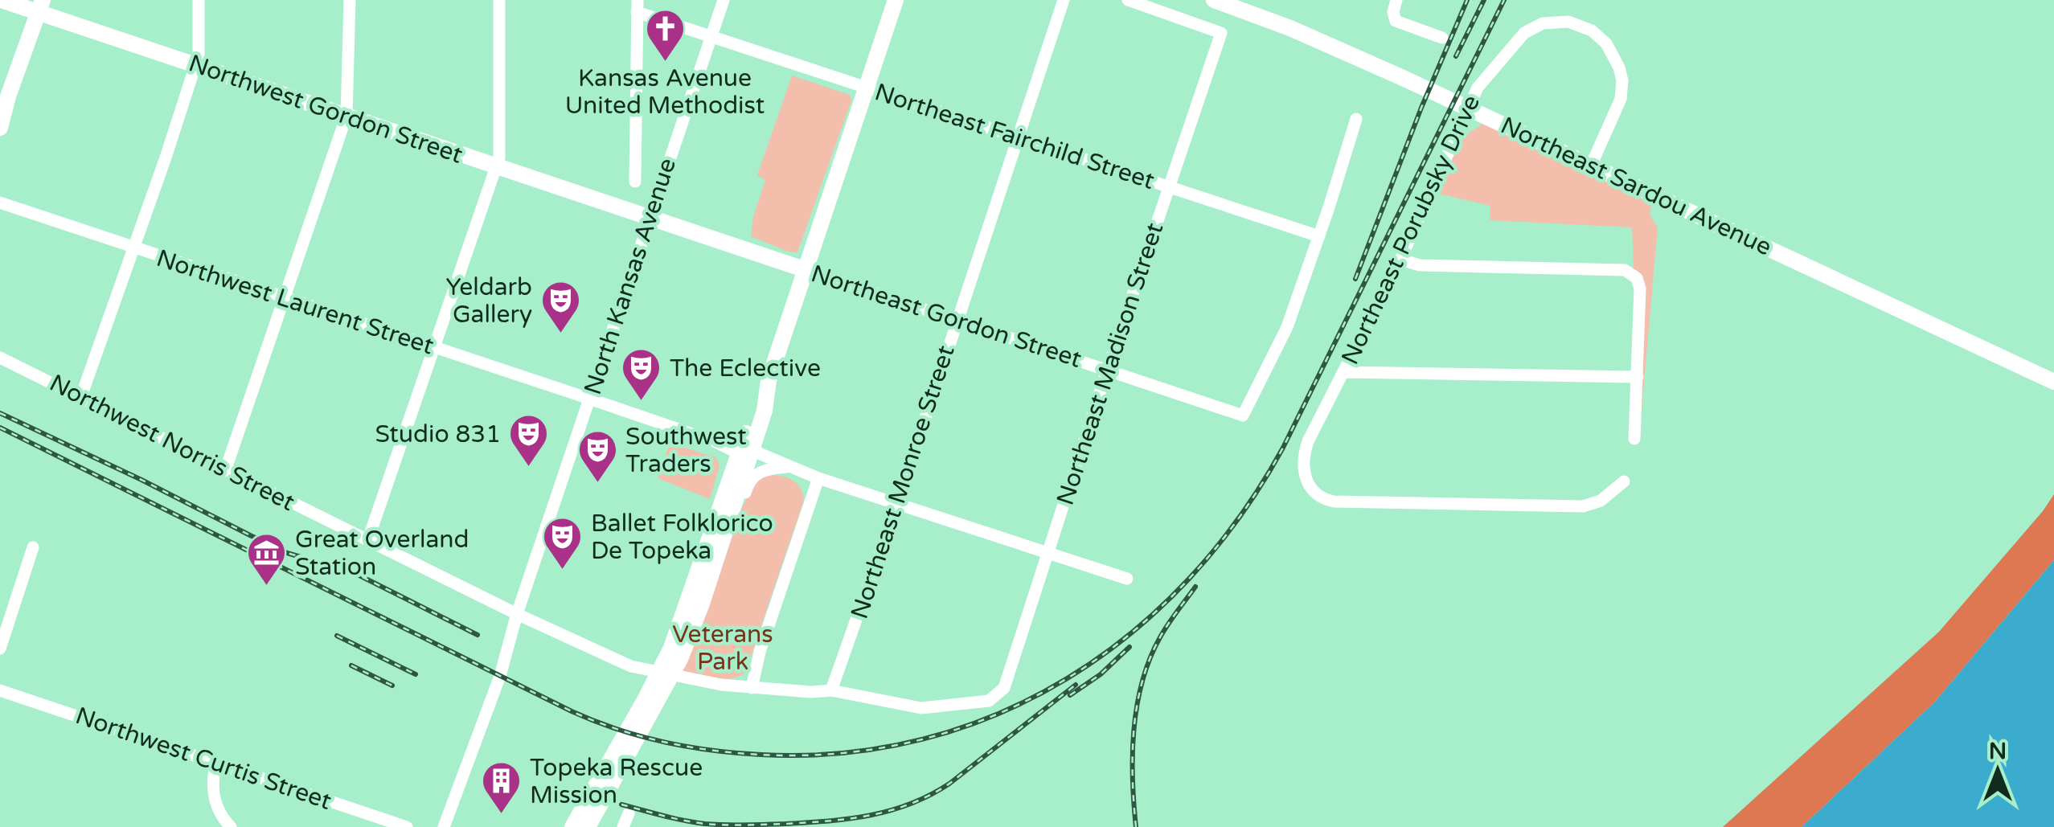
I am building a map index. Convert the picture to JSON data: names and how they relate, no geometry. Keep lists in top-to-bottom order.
{
  "streets": {
    "main road": ["Northwest Gordon Street", "Northeast Sardou Avenue", "Northeast Gordon Street"],
    "street": [
      "Northeast Fairchild Street",
      "Northeast Porubsky Drive",
      "North Kansas Avenue",
      "Northwest Laurent Street",
      "Northeast Madison Street",
      "Northwest Norris Street",
      "Northeast Monroe Street",
      "Northwest Curtis Street"
    ]
  },
  "crossings": [
    ["Northwest Gordon Street", "North Kansas Avenue"],
    ["Northwest Gordon Street", "Northeast Gordon Street"],
    ["Northeast Fairchild Street", "North Kansas Avenue"],
    ["Northeast Fairchild Street", "Northeast Gordon Street"],
    ["Northeast Fairchild Street", "Northeast Madison Street"],
    ["Northeast Fairchild Street", "Northeast Monroe Street"],
    ["Northeast Sardou Avenue", "Northeast Porubsky Drive"],
    ["North Kansas Avenue", "Northwest Laurent Street"],
    ["North Kansas Avenue", "Northeast Gordon Street"],
    ["North Kansas Avenue", "Northwest Norris Street"],
    ["Northwest Laurent Street", "Northeast Madison Street"],
    ["Northwest Laurent Street", "Northeast Monroe Street"],
    ["Northeast Gordon Street", "Northeast Madison Street"],
    ["Northeast Gordon Street", "Northeast Monroe Street"],
    ["Northeast Madison Street", "Northwest Norris Street"],
    ["Northwest Norris Street", "Northeast Monroe Street"]
  ],
  "parks": ["Veterans Park"],
  "places": {
    "church": ["Kansas Avenue United Methodist"],
    "theatre": [
      "Yeldarb Gallery",
      "The Eclective",
      "Studio 831",
      "Southwest Traders",
      "Ballet Folklorico De Topeka"
    ],
    "museum": ["Great Overland Station"],
    "building": ["Topeka Rescue Mission"]
  },
  "north": "top"
}
